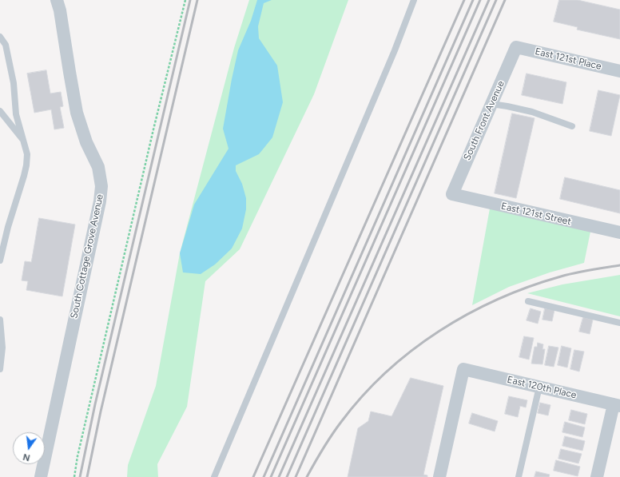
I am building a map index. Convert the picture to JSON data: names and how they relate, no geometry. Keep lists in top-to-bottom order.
{
  "streets": {
    "street": [
      "East 121st Place",
      "South Front Avenue",
      "East 121st Street",
      "South Cottage Grove Avenue",
      "East 120th Place"
    ]
  },
  "crossings": [
    ["East 121st Place", "South Front Avenue"],
    ["South Front Avenue", "East 121st Street"]
  ],
  "north": "bottom"
}
